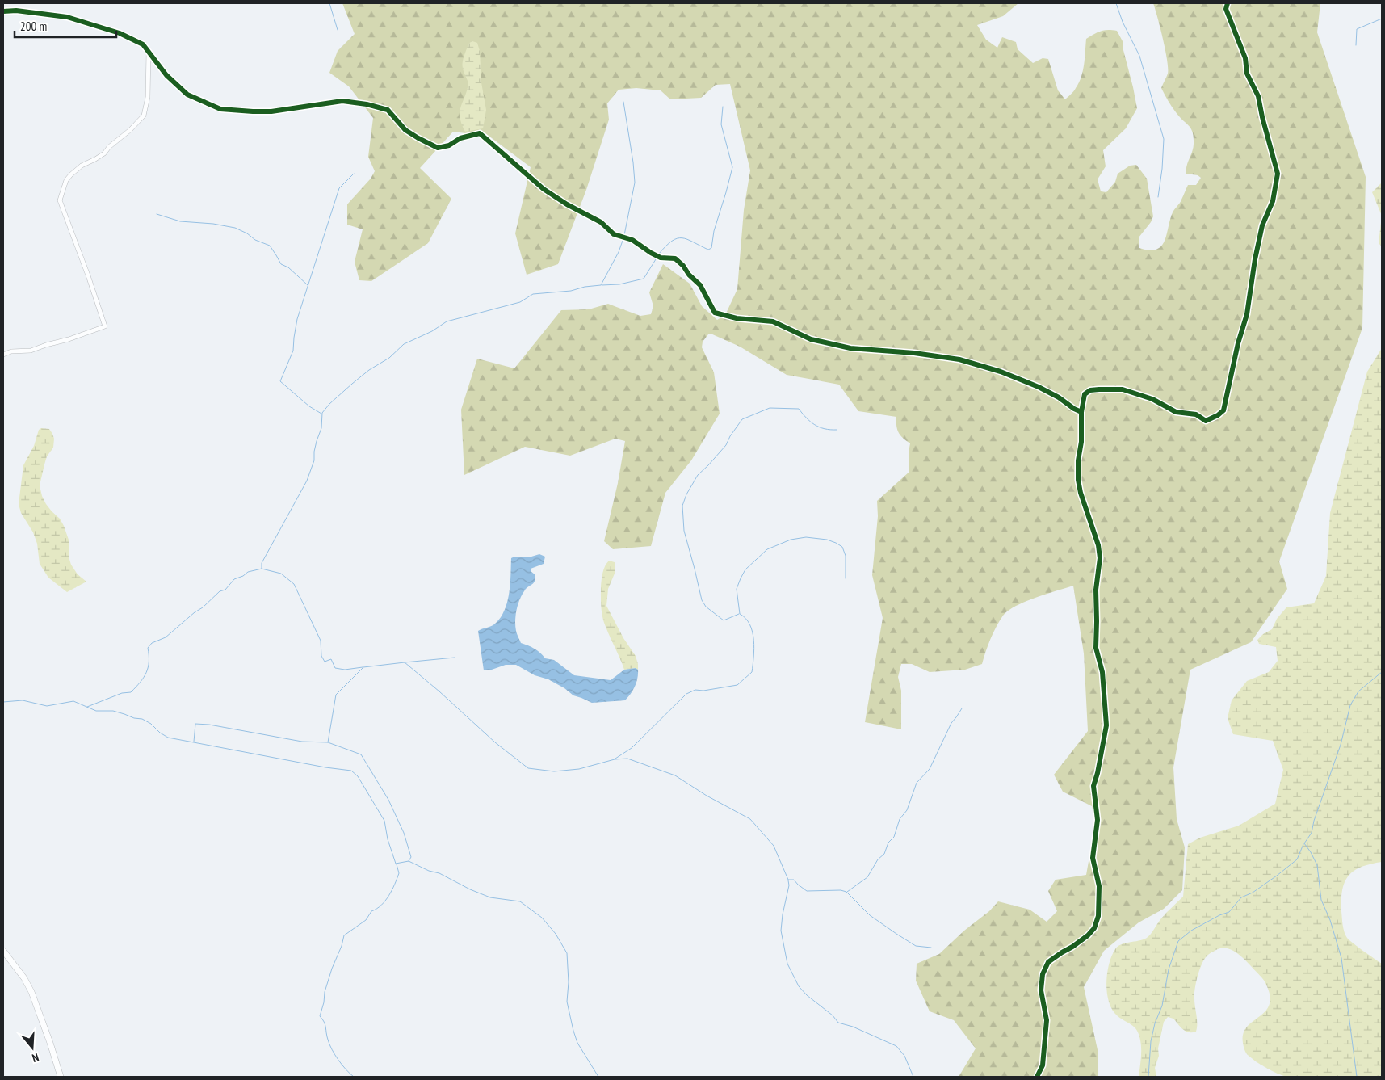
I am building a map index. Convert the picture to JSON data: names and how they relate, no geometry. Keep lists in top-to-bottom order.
{
  "scale_bar": "200 m",
  "north": "bottom"
}
